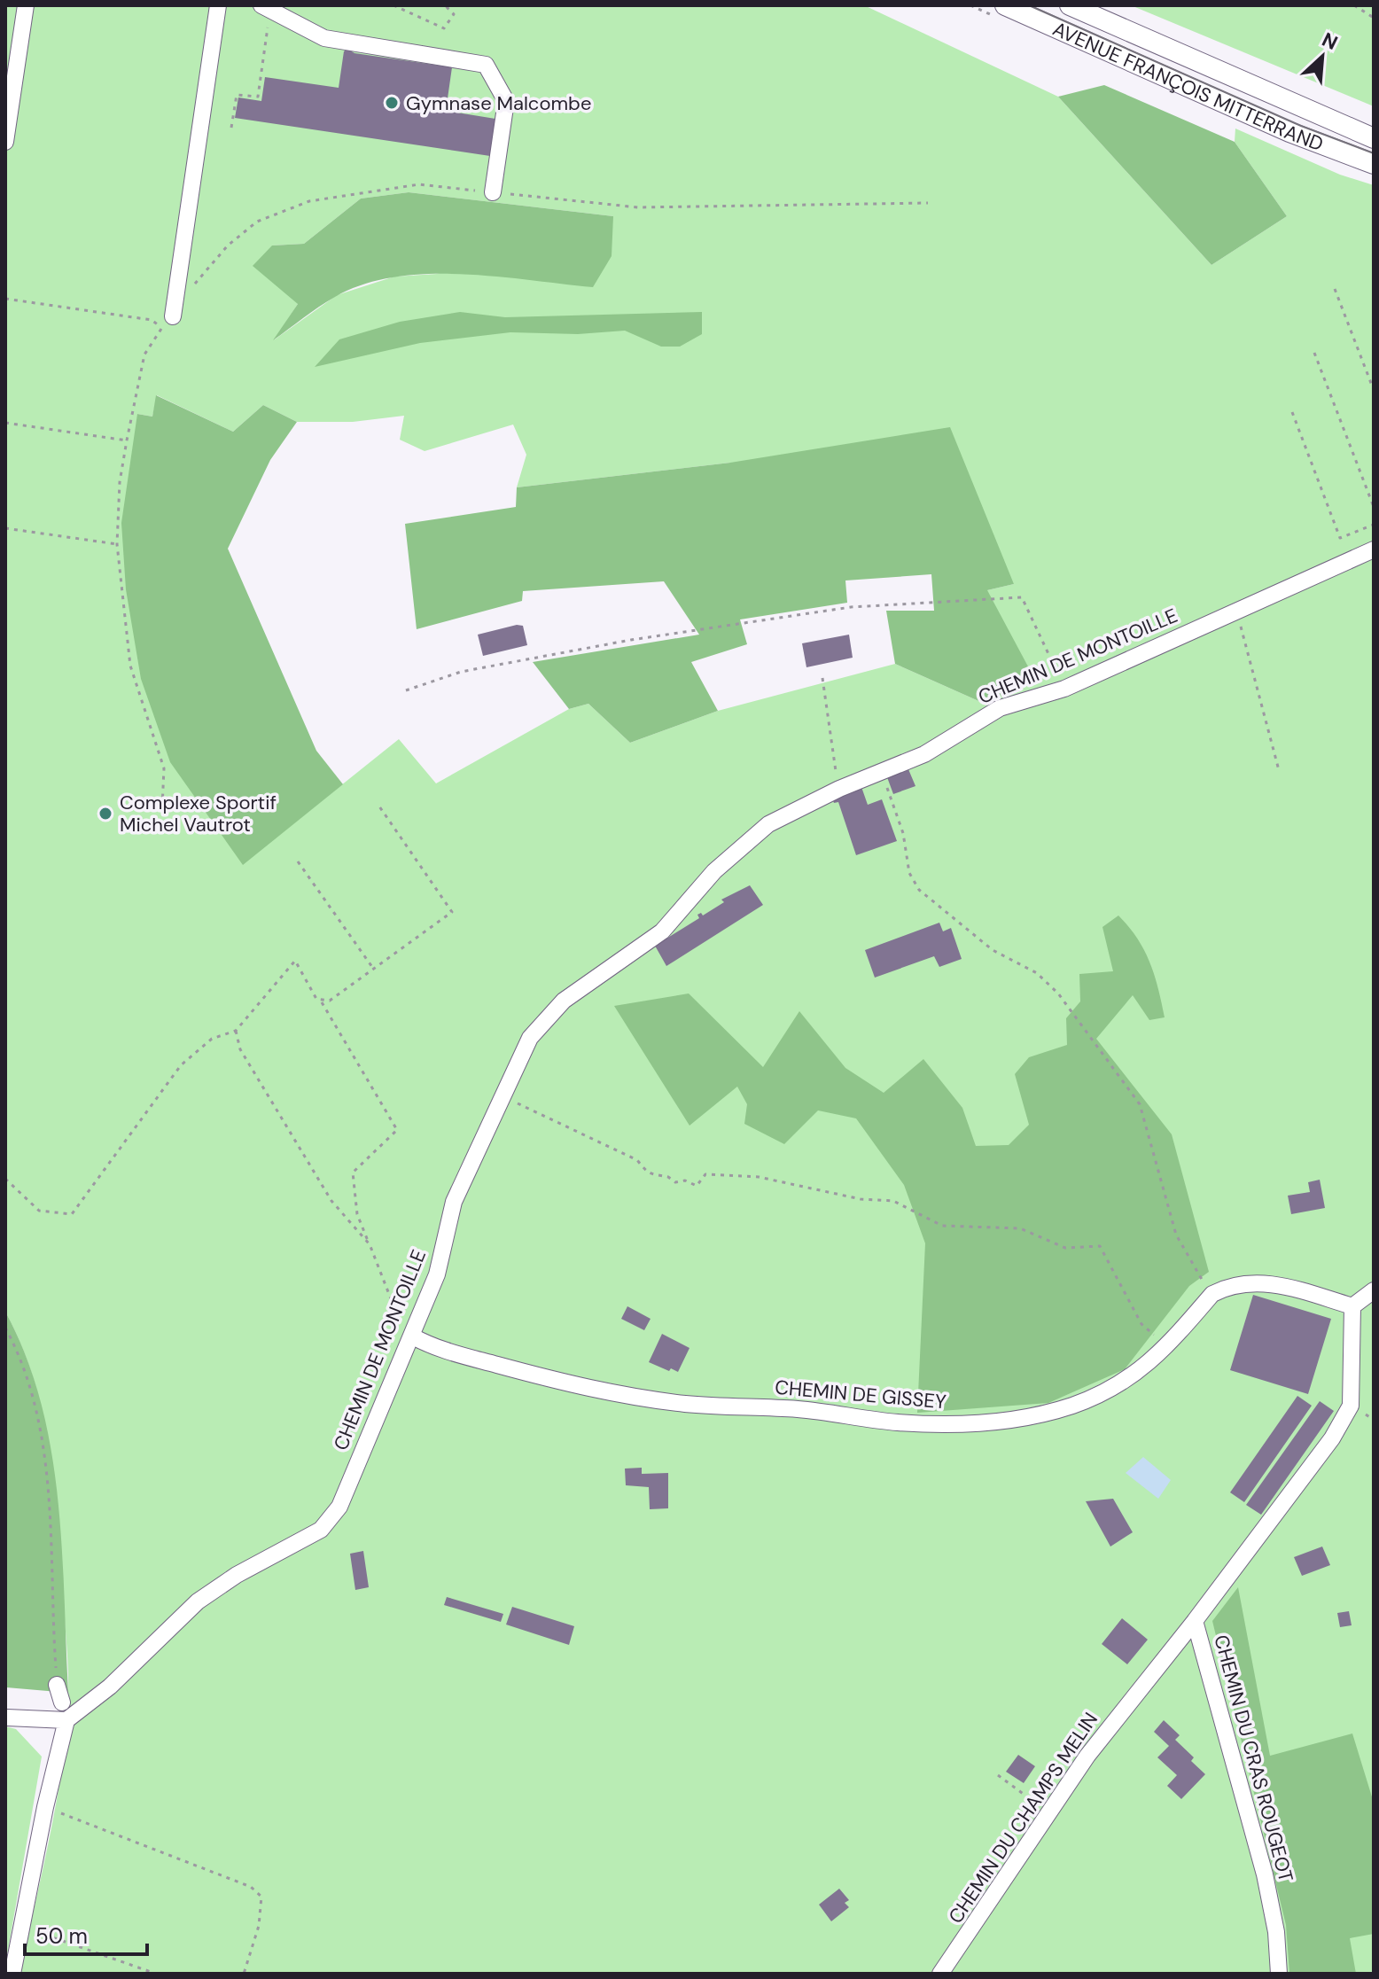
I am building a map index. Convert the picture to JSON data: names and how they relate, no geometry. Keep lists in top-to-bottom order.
{
  "streets": {
    "main road": ["AVENUE FRANÇOIS MITTERRAND"],
    "street": [
      "CHEMIN DE MONTOILLE",
      "CHEMIN DE GISSEY",
      "CHEMIN DU CRAS ROUGEOT",
      "CHEMIN DU CHAMPS MELIN"
    ]
  },
  "crossings": [
    ["CHEMIN DE MONTOILLE", "CHEMIN DE GISSEY"],
    ["CHEMIN DU CRAS ROUGEOT", "CHEMIN DU CHAMPS MELIN"]
  ],
  "places": ["Gymnase Malcombe", "Complexe Sportif Michel Vautrot"],
  "scale_bar": "50 m",
  "north": "top right"
}
